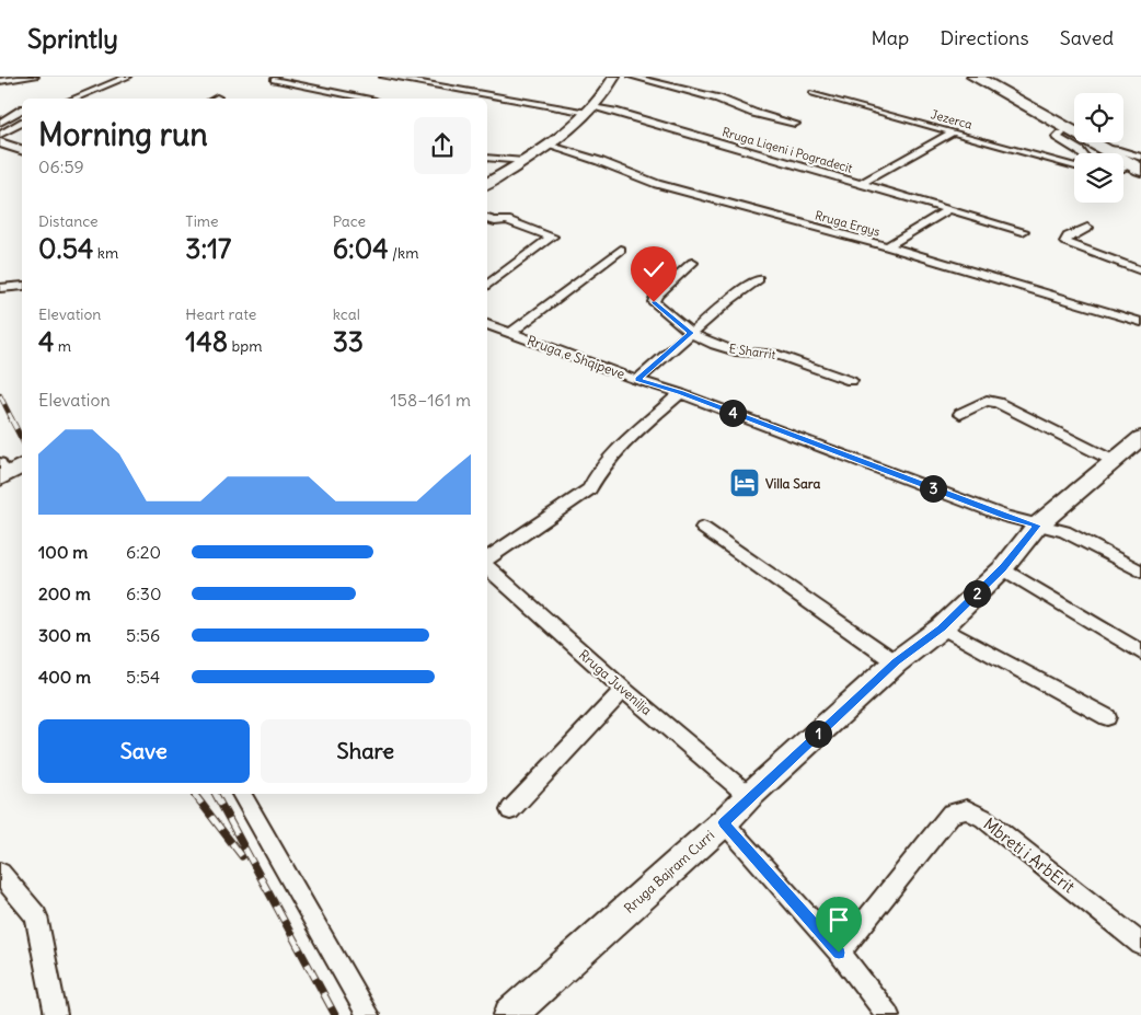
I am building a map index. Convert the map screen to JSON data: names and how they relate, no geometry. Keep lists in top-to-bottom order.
{
  "streets": {
    "main road": ["Rruga Bajram Curri"],
    "street": [
      "Jezerca",
      "Rruga Liqeni i Pogradecit",
      "Rruga Ergys",
      "E Sharrit",
      "Rruga e Shqipeve",
      "Rruga Juvenilja",
      "Mbreti i ArbErit"
    ]
  },
  "crossings": [
    ["Rruga e Shqipeve", "Rruga Bajram Curri"],
    ["Rruga Juvenilja", "Rruga Bajram Curri"]
  ],
  "places": {
    "hotel": ["Villa Sara"]
  },
  "page": {
    "header": "Sprintly",
    "nav": ["Map", "Directions", "Saved"],
    "heading": ["Morning run", "06:59"],
    "stats": [
      ["Distance", "0.54 km"],
      ["Time", "3:17"],
      ["Pace", "6:04 /km"],
      ["Elevation", "4 m"],
      ["Heart rate", "148 bpm"],
      ["kcal", "33"]
    ],
    "chart": ["Elevation", "158–161 m"],
    "pins": [
      "4",
      "3",
      "2",
      "1"
    ],
    "list": [
      {
        "name": "100 m",
        "note": "6:20"
      },
      {
        "name": "200 m",
        "note": "6:30"
      },
      {
        "name": "300 m",
        "note": "5:56"
      },
      {
        "name": "400 m",
        "note": "5:54"
      }
    ],
    "buttons": ["Save", "Share"]
  }
}
